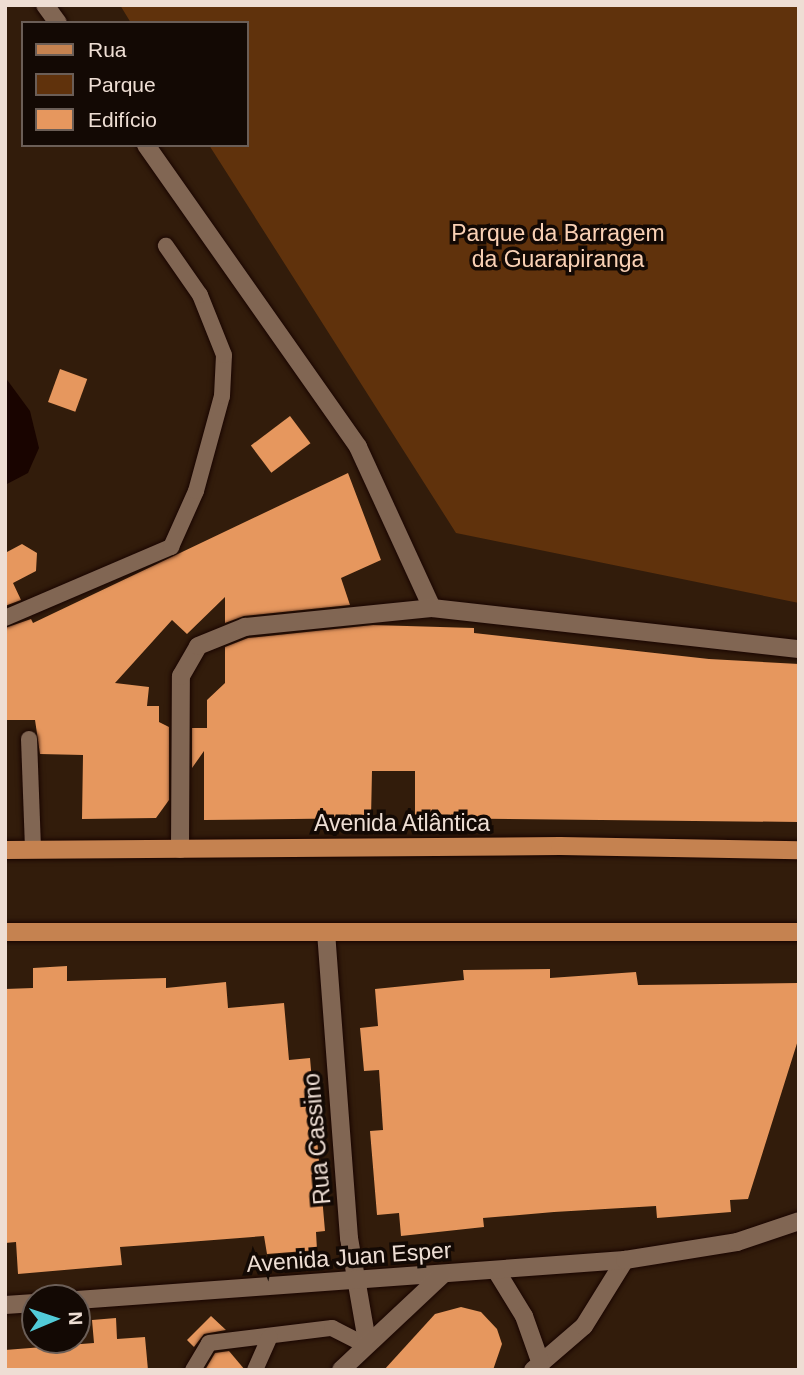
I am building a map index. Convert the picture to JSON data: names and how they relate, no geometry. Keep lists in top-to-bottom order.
{
  "streets": {
    "main road": ["Avenida Atlântica"],
    "street": ["Rua Cassino", "Avenida Juan Esper"]
  },
  "crossings": [
    ["Rua Cassino", "Avenida Juan Esper"]
  ],
  "parks": ["Parque da Barragem da Guarapiranga"],
  "legend": ["Rua", "Parque", "Edifício"],
  "north": "right"
}
